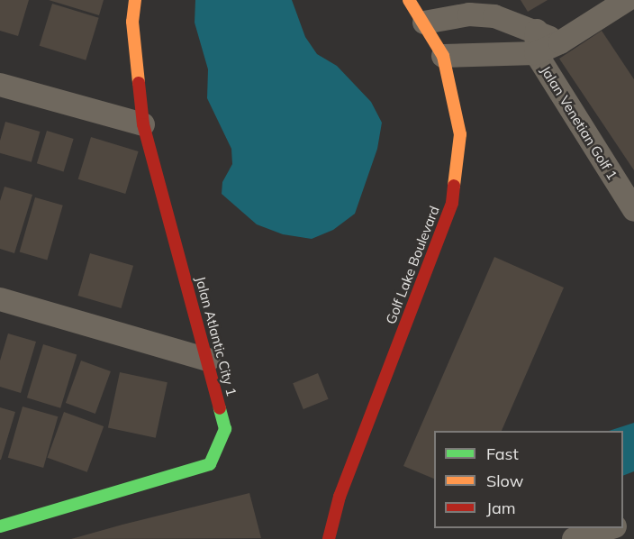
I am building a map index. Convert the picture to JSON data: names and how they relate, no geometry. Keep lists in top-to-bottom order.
{
  "streets": {
    "street": ["Jalan Venetian Golf 1", "Golf Lake Boulevard", "Jalan Atlantic City 1"]
  },
  "legend": ["Fast", "Slow", "Jam"]
}
